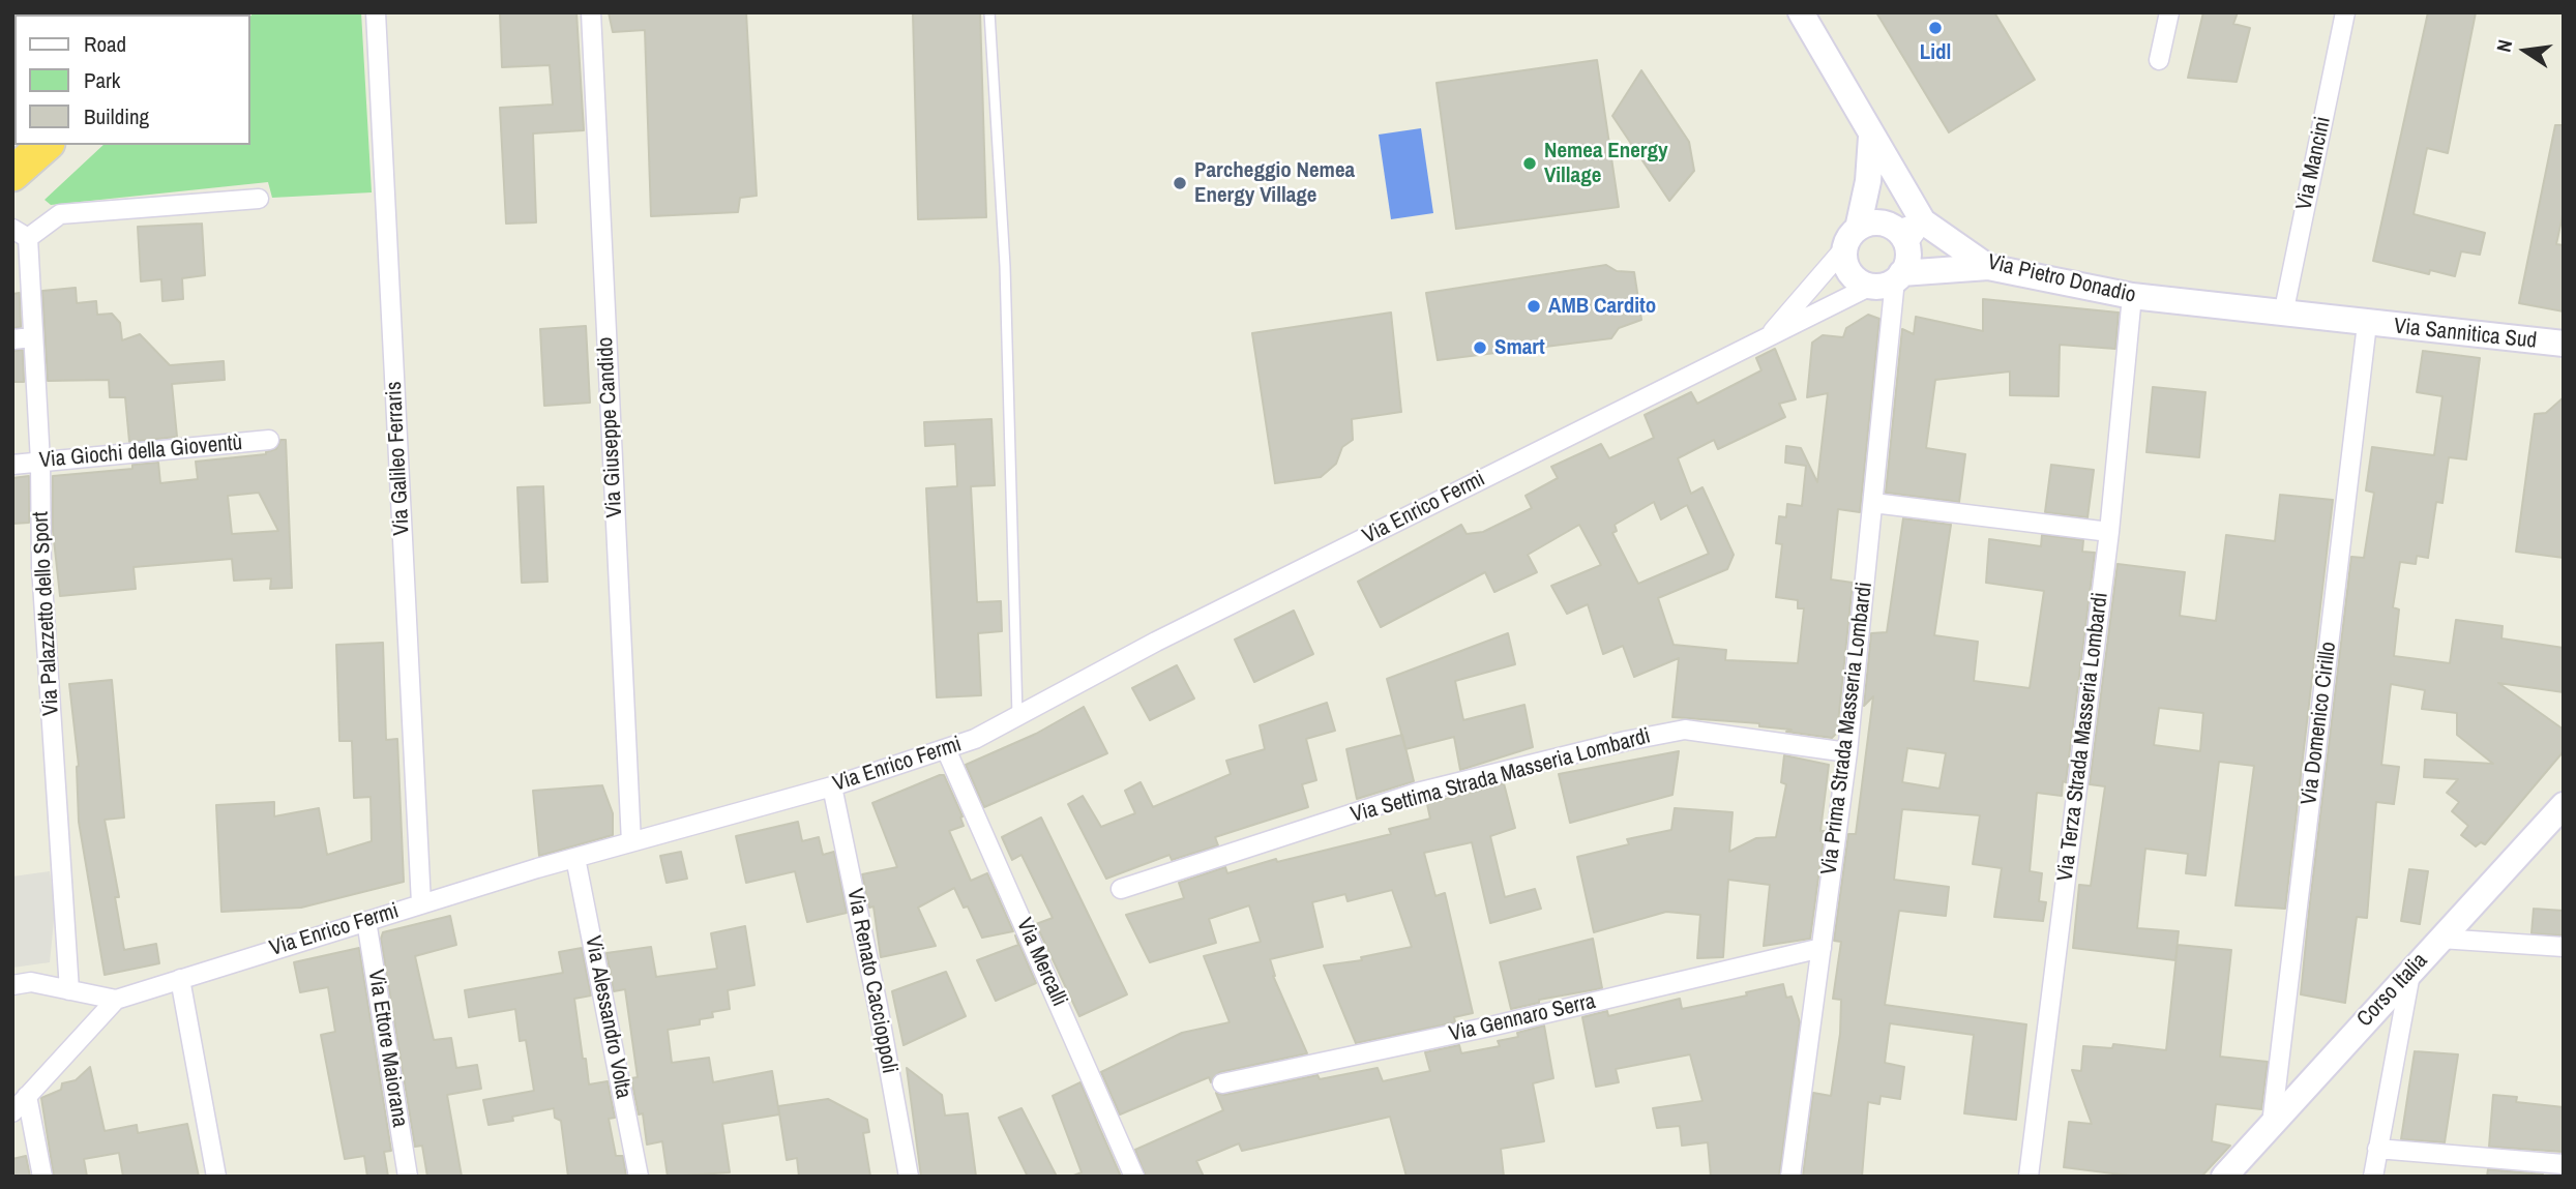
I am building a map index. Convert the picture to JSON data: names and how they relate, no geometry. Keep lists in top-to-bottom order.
{
  "streets": {
    "main road": ["Via Pietro Donadio", "Via Sannitica Sud", "Corso Italia"],
    "street": [
      "Via Mancini",
      "Via Giuseppe Candido",
      "Via Giochi della Gioventù",
      "Via Galileo Ferraris",
      "Via Enrico Fermi",
      "Via Palazzetto dello Sport",
      "Via Domenico Cirillo",
      "Via Prima Strada Masseria Lombardi",
      "Via Terza Strada Masseria Lombardi",
      "Via Settima Strada Masseria Lombardi",
      "Via Mercalli",
      "Via Renato Caccioppoli",
      "Via Alessandro Volta",
      "Via Gennaro Serra",
      "Via Ettore Maiorana"
    ]
  },
  "crossings": [
    ["Via Mancini", "Via Pietro Donadio"],
    ["Via Pietro Donadio", "Via Sannitica Sud"],
    ["Via Pietro Donadio", "Via Domenico Cirillo"],
    ["Via Pietro Donadio", "Via Terza Strada Masseria Lombardi"],
    ["Via Sannitica Sud", "Via Domenico Cirillo"],
    ["Via Giuseppe Candido", "Via Enrico Fermi"],
    ["Via Giochi della Gioventù", "Via Palazzetto dello Sport"],
    ["Via Galileo Ferraris", "Via Enrico Fermi"],
    ["Via Enrico Fermi", "Via Prima Strada Masseria Lombardi"],
    ["Via Enrico Fermi", "Via Mercalli"],
    ["Via Enrico Fermi", "Via Renato Caccioppoli"],
    ["Via Enrico Fermi", "Via Alessandro Volta"],
    ["Via Enrico Fermi", "Via Ettore Maiorana"],
    ["Via Domenico Cirillo", "Corso Italia"],
    ["Via Prima Strada Masseria Lombardi", "Via Settima Strada Masseria Lombardi"],
    ["Via Prima Strada Masseria Lombardi", "Via Gennaro Serra"]
  ],
  "places": [
    "Lidl",
    "Nemea Energy Village",
    "Parcheggio Nemea Energy Village",
    "AMB Cardito",
    "Smart"
  ],
  "legend": ["Road", "Park", "Building"],
  "north": "left"
}
